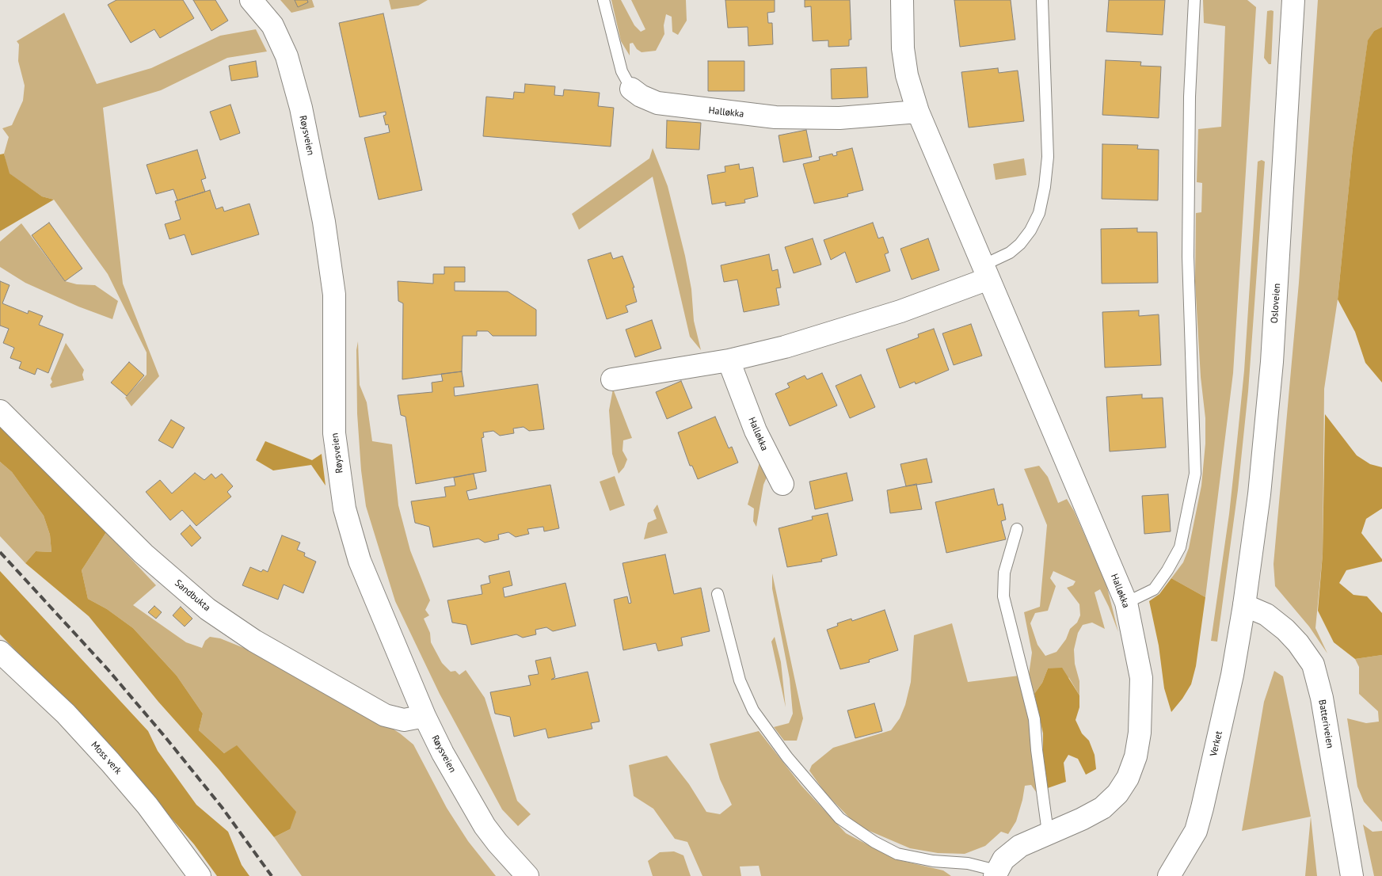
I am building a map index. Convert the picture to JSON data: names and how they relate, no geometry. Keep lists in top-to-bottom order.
{
  "streets": {
    "street": [
      "Halløkka",
      "Røysveien",
      "Osloveien",
      "Sandbukta",
      "Batteriveien",
      "Verket",
      "Moss verk"
    ]
  },
  "crossings": [
    ["Røysveien", "Sandbukta"],
    ["Osloveien", "Batteriveien"],
    ["Osloveien", "Verket"],
    ["Batteriveien", "Verket"]
  ]
}
